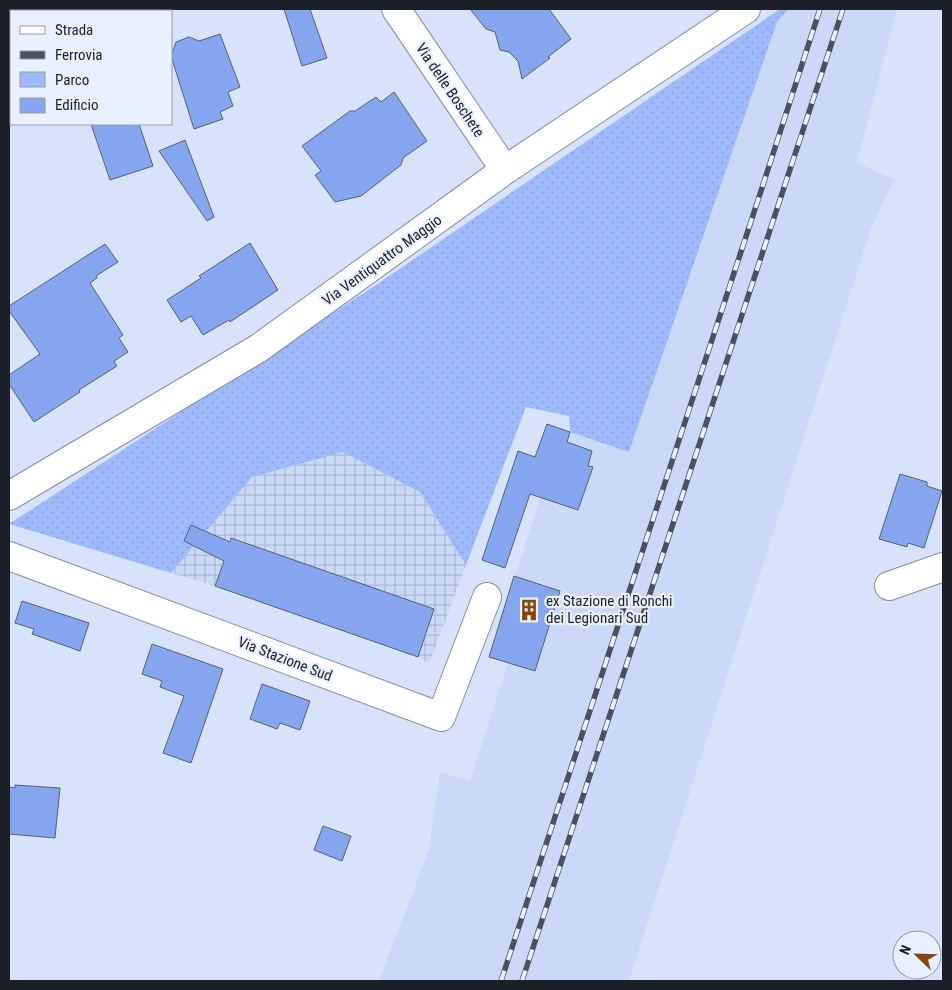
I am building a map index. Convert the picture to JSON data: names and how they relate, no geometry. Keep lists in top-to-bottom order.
{
  "streets": {
    "street": ["Via delle Boschete", "Via Ventiquattro Maggio", "Via Stazione Sud"]
  },
  "crossings": [
    ["Via delle Boschete", "Via Ventiquattro Maggio"]
  ],
  "places": {
    "building": ["ex Stazione di Ronchi dei Legionari Sud"]
  },
  "legend": [
    "Strada",
    "Ferrovia",
    "Parco",
    "Edificio"
  ],
  "north": "top left"
}
